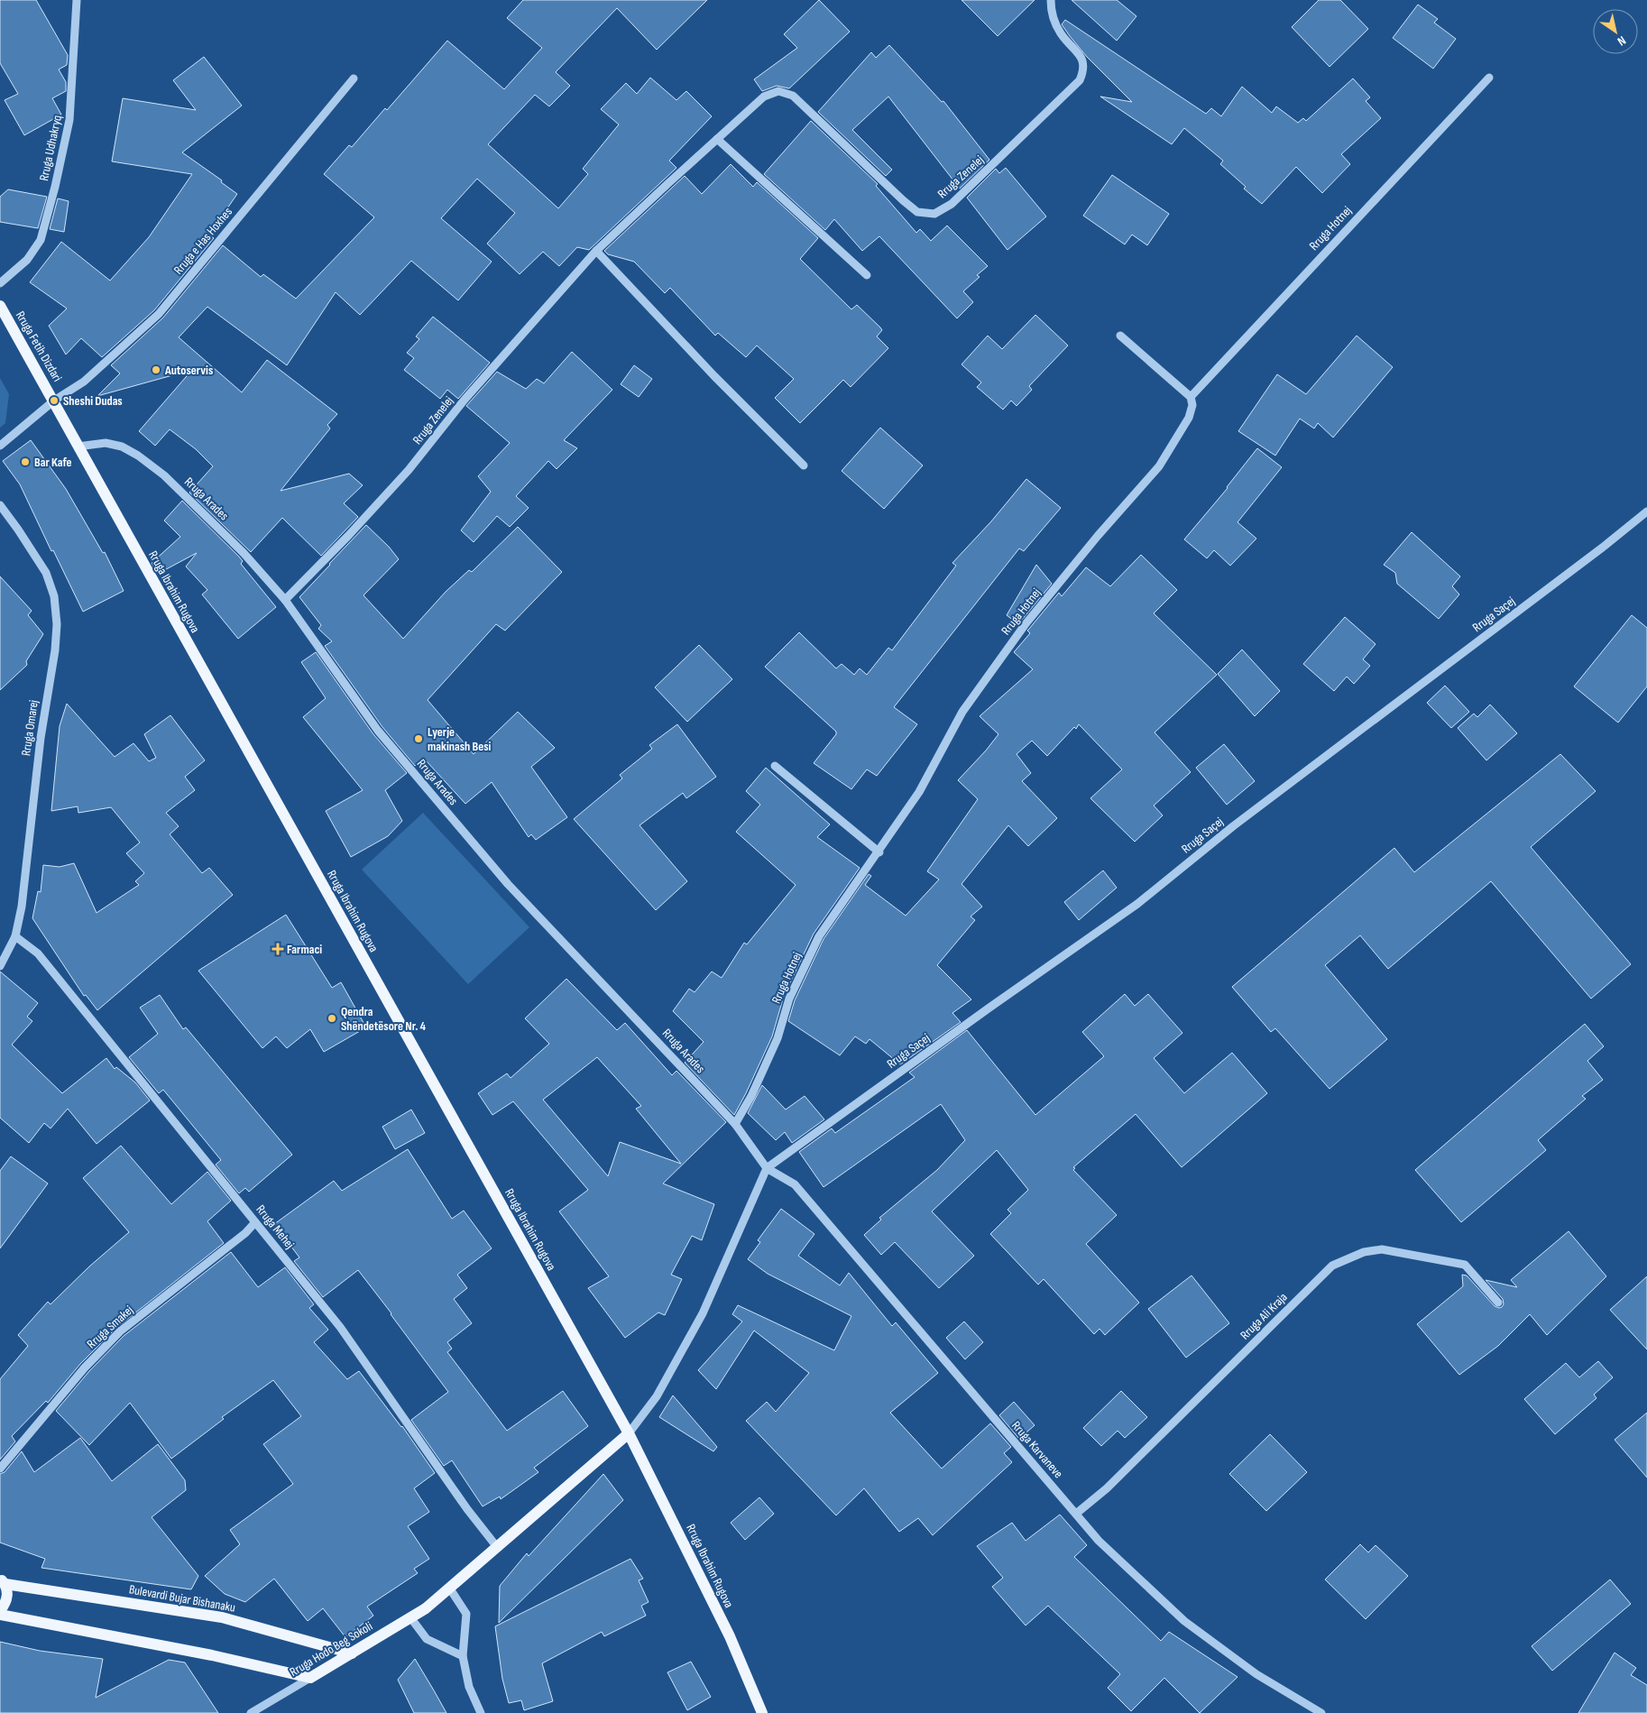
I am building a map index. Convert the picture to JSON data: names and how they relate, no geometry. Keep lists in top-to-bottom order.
{
  "streets": {
    "main road": [
      "Rruga Fetih Dizdari",
      "Rruga Ibrahim Rugova",
      "Bulevardi Bujar Bishanaku",
      "Rruga Hodo Beg Sokoli"
    ],
    "street": [
      "Rruga Udhakryq",
      "Rruga Zenelej",
      "Rruga Hotnej",
      "Rruga e Has Hoxhes",
      "Rruga Arades",
      "Rruga Saçej",
      "Rruga Omarej",
      "Rruga Mehej",
      "Rruga Ali Kraja",
      "Rruga Smakej",
      "Rruga Karvaneve"
    ]
  },
  "crossings": [
    ["Rruga Zenelej", "Rruga Arades"],
    ["Rruga Hotnej", "Rruga Arades"],
    ["Rruga e Has Hoxhes", "Rruga Fetih Dizdari"],
    ["Rruga e Has Hoxhes", "Rruga Ibrahim Rugova"],
    ["Rruga Fetih Dizdari", "Rruga Ibrahim Rugova"],
    ["Rruga Arades", "Rruga Ibrahim Rugova"],
    ["Rruga Arades", "Rruga Saçej"],
    ["Rruga Arades", "Rruga Karvaneve"],
    ["Rruga Saçej", "Rruga Karvaneve"],
    ["Rruga Omarej", "Rruga Mehej"],
    ["Rruga Mehej", "Rruga Smakej"],
    ["Rruga Ali Kraja", "Rruga Karvaneve"],
    ["Bulevardi Bujar Bishanaku", "Rruga Hodo Beg Sokoli"]
  ],
  "places": {
    "other": [
      "Autoservis",
      "Sheshi Dudas",
      "Bar Kafe",
      "Lyerje makinash Besi",
      "Qendra Shëndetësore Nr. 4"
    ],
    "health": ["Farmaci"]
  },
  "north": "bottom right"
}
